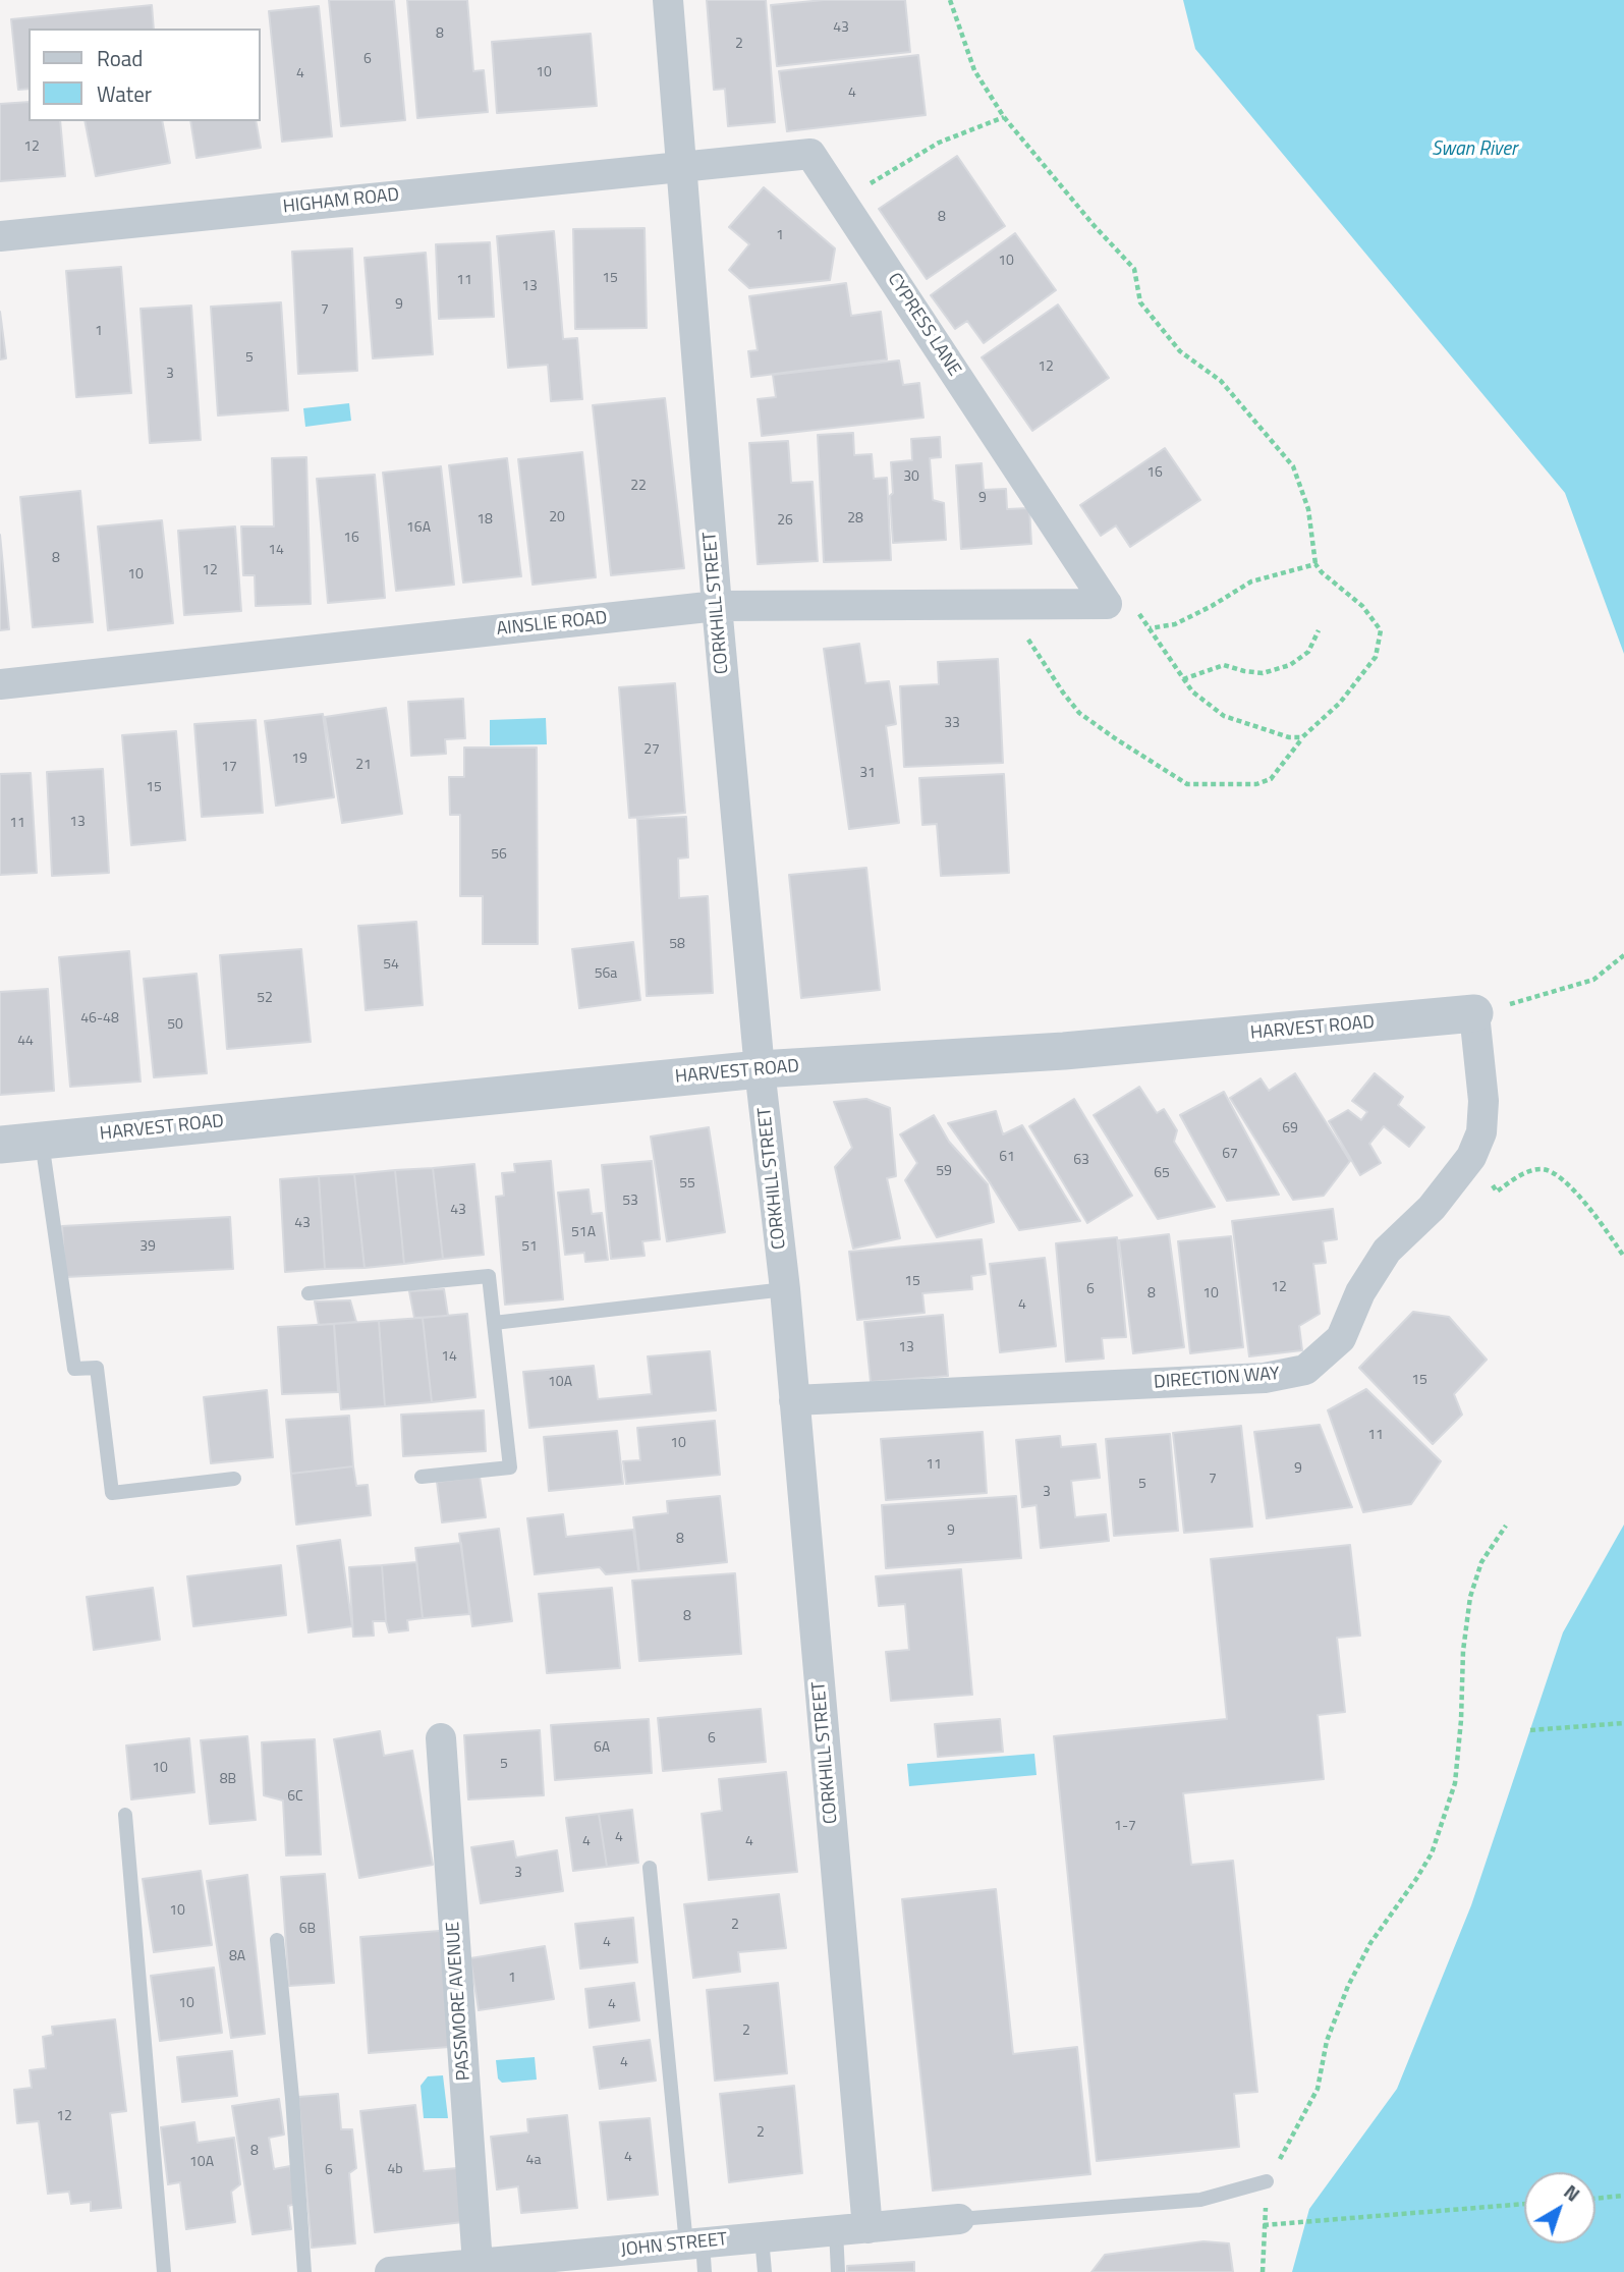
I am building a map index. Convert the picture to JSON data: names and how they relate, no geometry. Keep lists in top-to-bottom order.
{
  "streets": {
    "street": [
      "HIGHAM ROAD",
      "CYPRESS LANE",
      "CORKHILL STREET",
      "AINSLIE ROAD",
      "HARVEST ROAD",
      "DIRECTION WAY",
      "PASSMORE AVENUE",
      "JOHN STREET"
    ]
  },
  "crossings": [
    ["HIGHAM ROAD", "CYPRESS LANE"],
    ["HIGHAM ROAD", "CORKHILL STREET"],
    ["CYPRESS LANE", "CORKHILL STREET"],
    ["CYPRESS LANE", "AINSLIE ROAD"],
    ["CORKHILL STREET", "AINSLIE ROAD"],
    ["CORKHILL STREET", "HARVEST ROAD"],
    ["CORKHILL STREET", "DIRECTION WAY"],
    ["CORKHILL STREET", "JOHN STREET"],
    ["HARVEST ROAD", "DIRECTION WAY"],
    ["PASSMORE AVENUE", "JOHN STREET"]
  ],
  "water": ["Swan River"],
  "house_numbers": [
    "43",
    "8",
    "2",
    "6",
    "10",
    "4",
    "4",
    "12",
    "8",
    "1",
    "10",
    "15",
    "11",
    "13",
    "9",
    "7",
    "1",
    "5",
    "12",
    "3",
    "16",
    "30",
    "22",
    "9",
    "20",
    "28",
    "18",
    "26",
    "16A",
    "16",
    "14",
    "8",
    "12",
    "10",
    "33",
    "27",
    "19",
    "21",
    "17",
    "31",
    "15",
    "13",
    "11",
    "56",
    "58",
    "54",
    "56a",
    "52",
    "46-48",
    "50",
    "44",
    "69",
    "67",
    "61",
    "63",
    "59",
    "65",
    "55",
    "53",
    "43",
    "43",
    "51A",
    "39",
    "51",
    "15",
    "12",
    "6",
    "8",
    "10",
    "4",
    "13",
    "14",
    "15",
    "10A",
    "11",
    "10",
    "11",
    "9",
    "7",
    "5",
    "3",
    "9",
    "8",
    "8",
    "6",
    "6A",
    "5",
    "10",
    "8B",
    "6C",
    "1-7",
    "4",
    "4",
    "4",
    "3",
    "10",
    "2",
    "6B",
    "4",
    "8A",
    "1",
    "10",
    "4",
    "2",
    "4",
    "12",
    "2",
    "8",
    "4",
    "4a",
    "10A",
    "4b",
    "6"
  ],
  "legend": ["Road", "Water"],
  "north": "top right"
}
